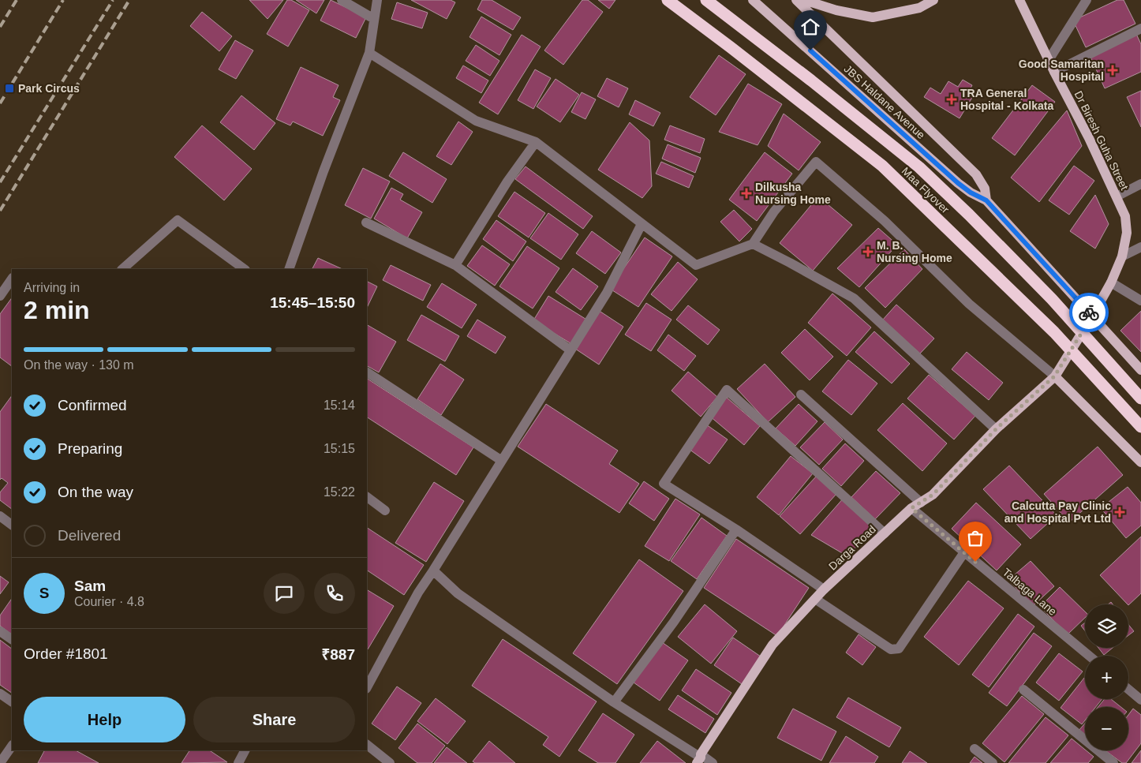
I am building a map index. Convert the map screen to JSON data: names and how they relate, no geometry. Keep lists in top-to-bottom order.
{
  "streets": {
    "highway": ["Maa Flyover"],
    "main road": ["JBS Haldane Avenue", "Dr Biresh Guha Street", "Darga Road"],
    "street": ["Talbaga Lane"]
  },
  "crossings": [
    ["JBS Haldane Avenue", "Dr Biresh Guha Street"],
    ["Dr Biresh Guha Street", "Darga Road"],
    ["Darga Road", "Talbaga Lane"]
  ],
  "places": {
    "health": [
      "Good Samaritan Hospital",
      "TRA General Hospital - Kolkata",
      "Dilkusha Nursing Home",
      "M. B. Nursing Home",
      "Calcutta Pay Clinic and Hospital Pvt Ltd"
    ],
    "transit": ["Park Circus"]
  },
  "page": {
    "heading": ["2 min", "Arriving in", "15:45–15:50"],
    "panel": [
      "Sam",
      "Courier · 4.8",
      "Order #1801",
      "₹887"
    ],
    "bar": "On the way · 130 m",
    "list": [
      ["Confirmed", "15:14"],
      ["Preparing", "15:15"],
      ["On the way", "15:22"],
      "Delivered"
    ],
    "round": "S",
    "map_buttons": ["+", "−"],
    "buttons": ["Help", "Share"]
  }
}
